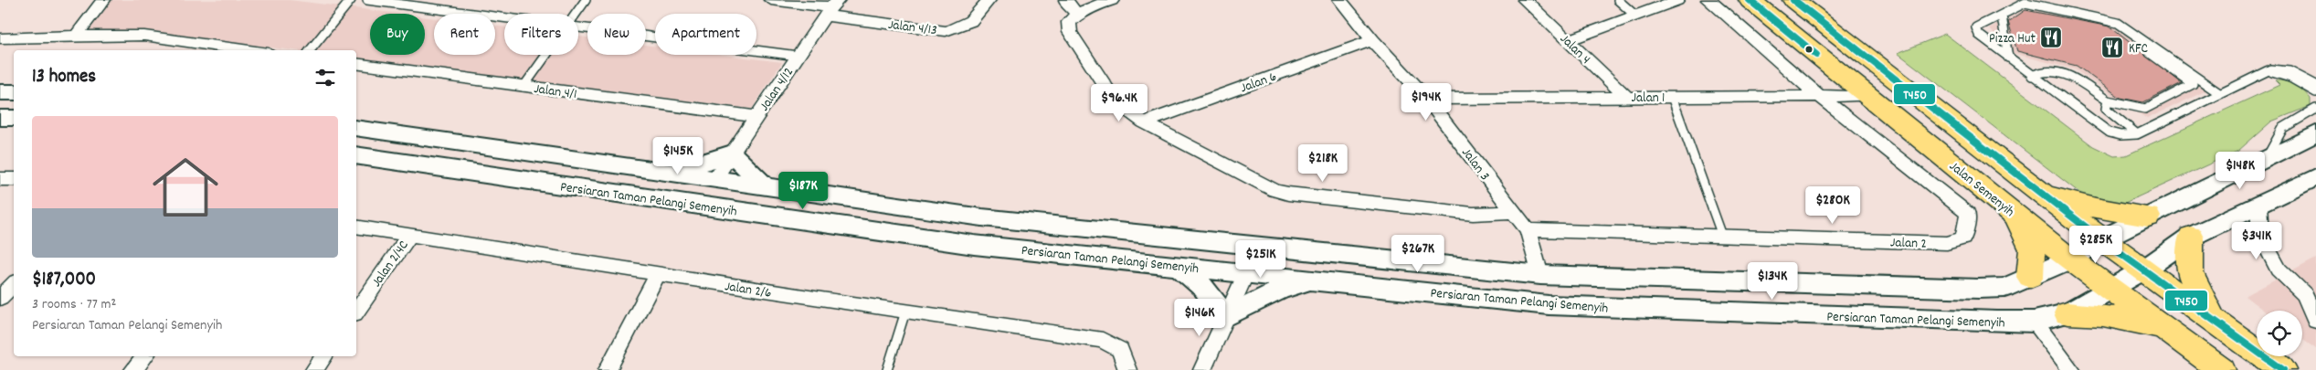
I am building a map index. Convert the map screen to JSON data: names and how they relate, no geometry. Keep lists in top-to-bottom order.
{
  "streets": {
    "main road": ["Jalan Semenyih"],
    "street": [
      "Jalan 4/13",
      "Jalan 4",
      "Jalan 6",
      "Jalan 4/12",
      "Jalan 4/1",
      "Jalan 1",
      "Jalan 3",
      "Persiaran Taman Pelangi Semenyih",
      "Jalan 2",
      "Jalan 2/4C",
      "Jalan 2/6"
    ]
  },
  "crossings": [
    ["Jalan 4/13", "Jalan 4/12"],
    ["Jalan 4", "Jalan 1"],
    ["Jalan 6", "Jalan 3"],
    ["Jalan 4/12", "Jalan 4/1"],
    ["Jalan 4/12", "Persiaran Taman Pelangi Semenyih"],
    ["Jalan 1", "Jalan 3"],
    ["Jalan 1", "Jalan Semenyih"],
    ["Jalan 1", "Jalan 2"],
    ["Jalan 3", "Persiaran Taman Pelangi Semenyih"],
    ["Jalan 3", "Jalan 2"],
    ["Jalan Semenyih", "Persiaran Taman Pelangi Semenyih"],
    ["Jalan 2/4C", "Jalan 2/6"]
  ],
  "places": {
    "restaurant": ["Pizza Hut", "KFC"]
  },
  "lines": ["transit line T450"],
  "page": {
    "chip": [
      "Buy",
      "Rent",
      "Filters",
      "New",
      "Apartment"
    ],
    "heading": "13 homes",
    "price": [
      "$194K",
      "$96.4K",
      "$145K",
      "$218K",
      "$148K",
      "$187K",
      "$280K",
      "$341K",
      "$285K",
      "$267K",
      "$251K",
      "$134K",
      "$146K"
    ],
    "list": [
      {
        "name": "$187,000",
        "note": "3 rooms · 77 m² · Persiaran Taman Pelangi Semenyih"
      }
    ]
  }
}
